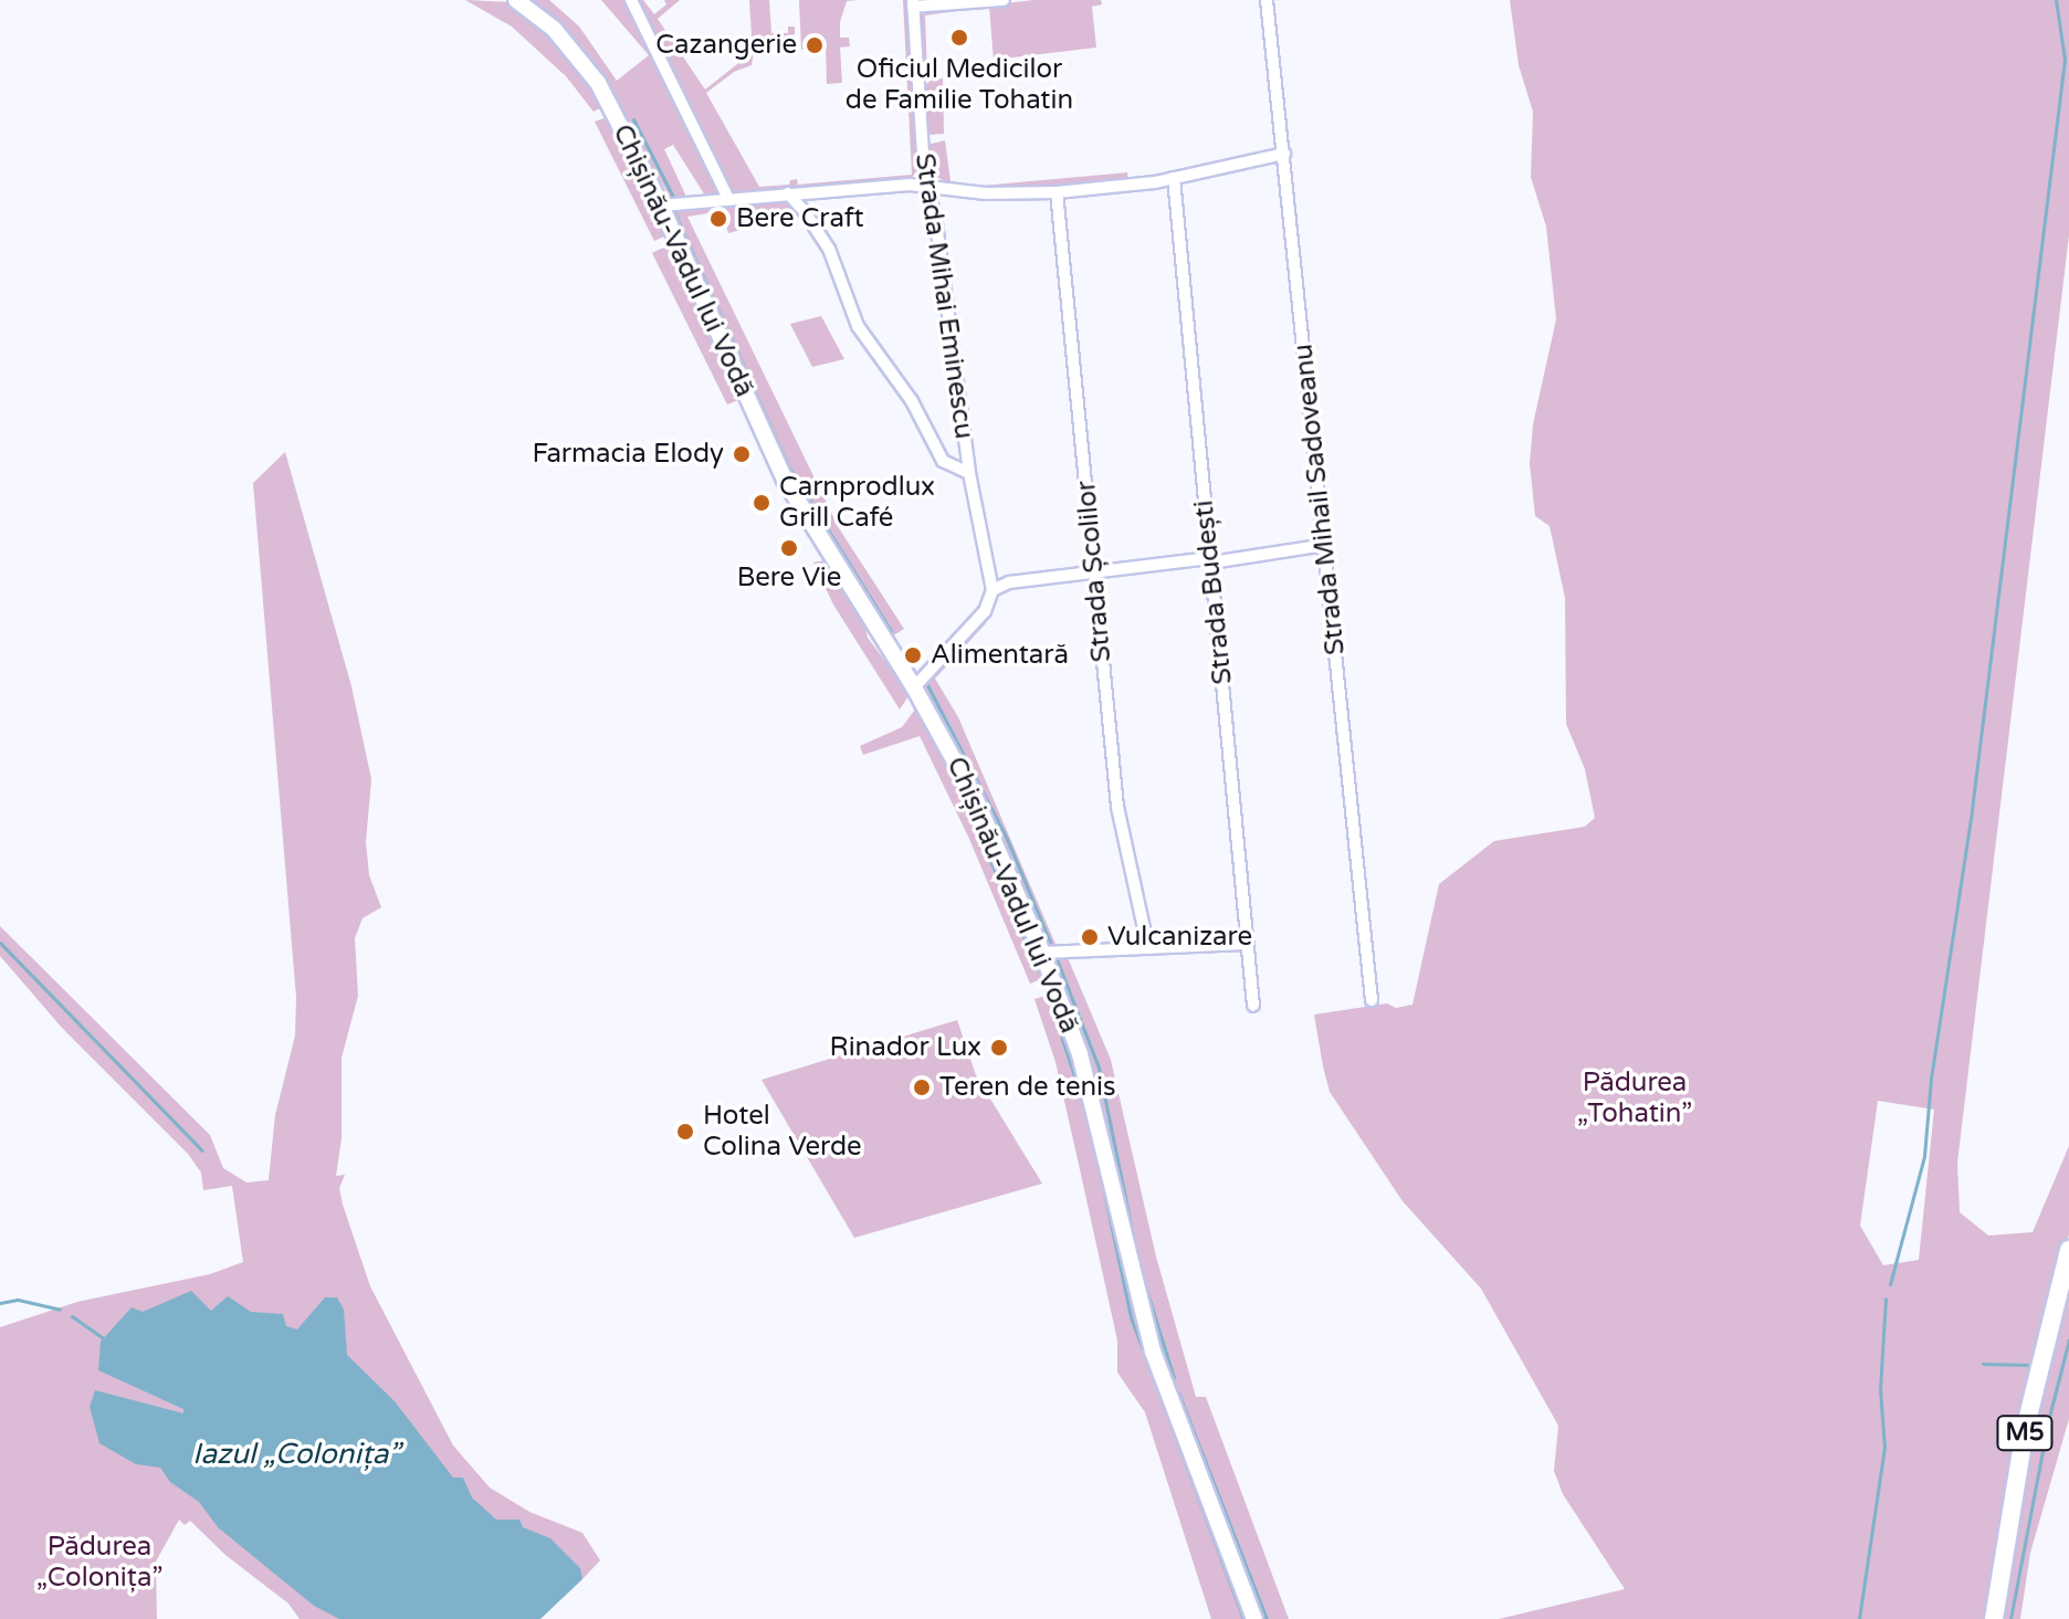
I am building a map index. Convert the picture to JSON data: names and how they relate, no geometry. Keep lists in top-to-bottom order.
{
  "streets": {
    "highway": ["M5"],
    "main road": ["Chișinău-Vadul lui Vodă"],
    "street": [
      "Strada Mihai Eminescu",
      "Strada Mihail Sadoveanu",
      "Strada Școlilor",
      "Strada Budești"
    ]
  },
  "water": ["Iazul „Colonița”"],
  "parks": ["Pădurea „Tohatin”", "Pădurea „Colonița”"],
  "places": [
    "Oficiul Medicilor de Familie Tohatin",
    "Cazangerie",
    "Bere Craft",
    "Farmacia Elody",
    "Carnprodlux Grill Café",
    "Bere Vie",
    "Alimentară",
    "Vulcanizare",
    "Rinador Lux",
    "Teren de tenis",
    "Hotel Colina Verde"
  ]
}
